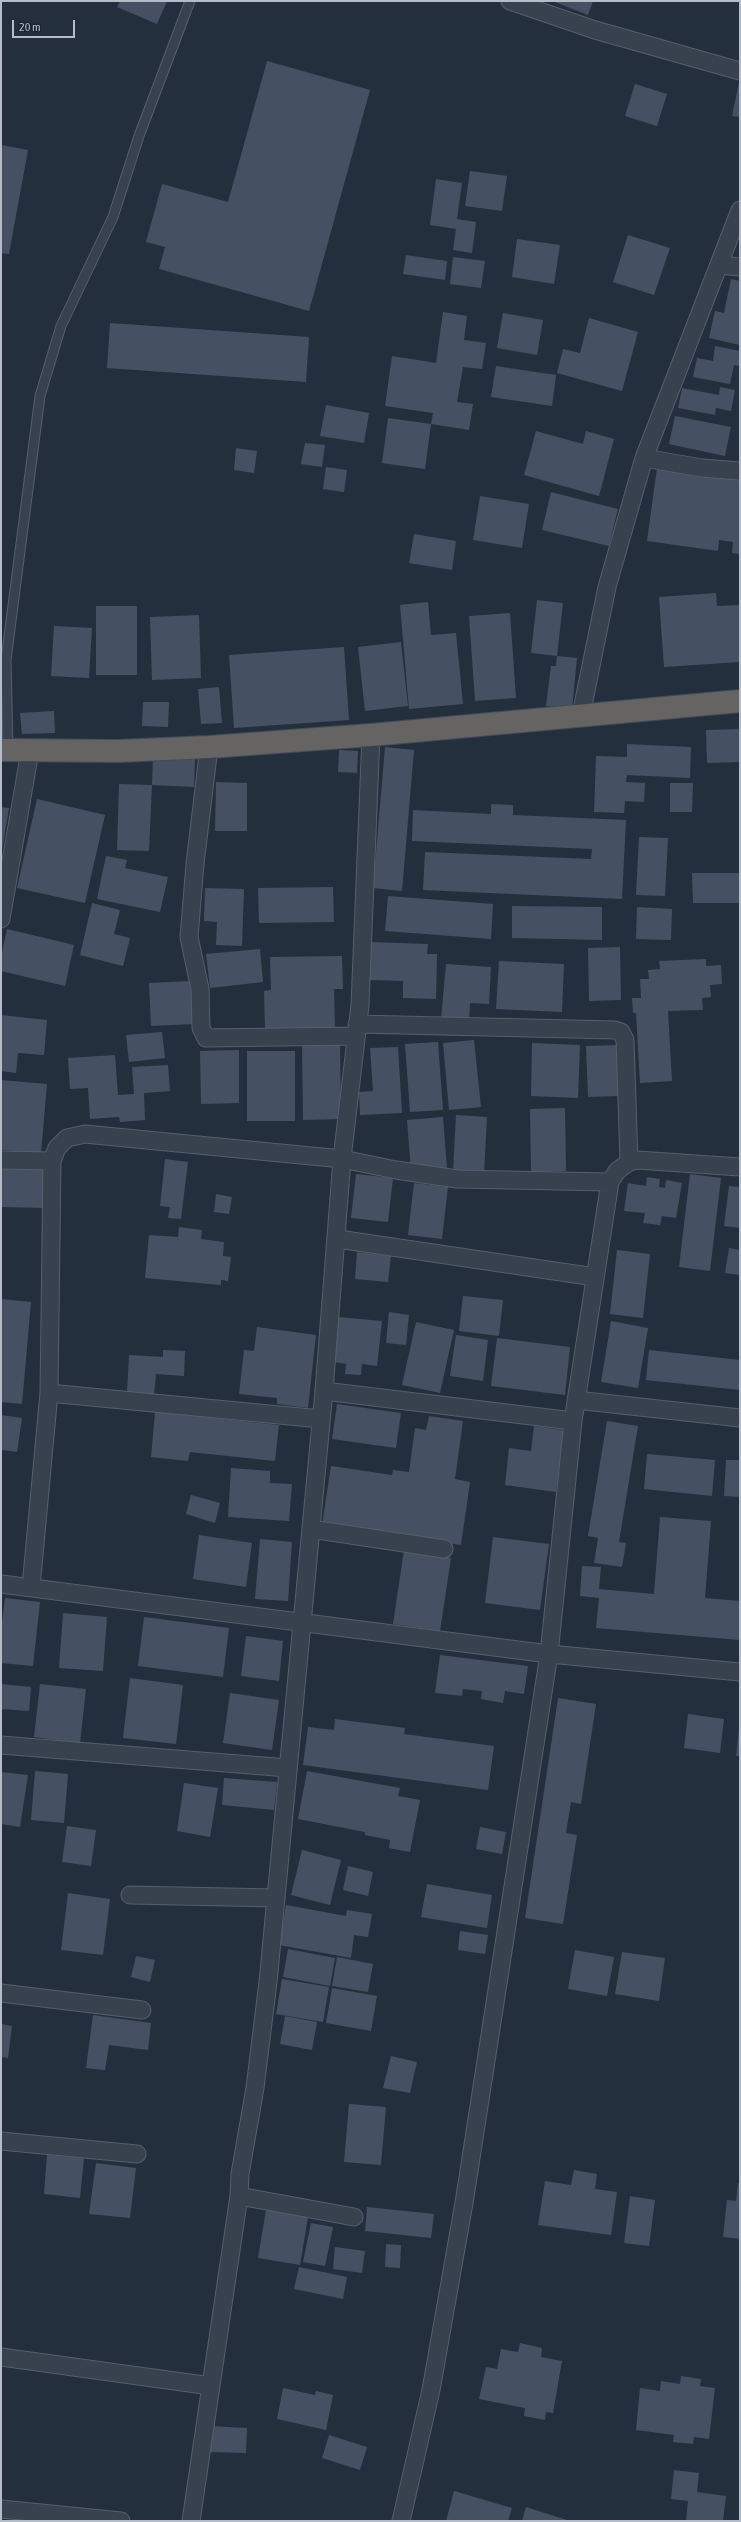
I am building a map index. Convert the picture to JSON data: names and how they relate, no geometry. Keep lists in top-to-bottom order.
{
  "scale_bar": "20 m"
}
